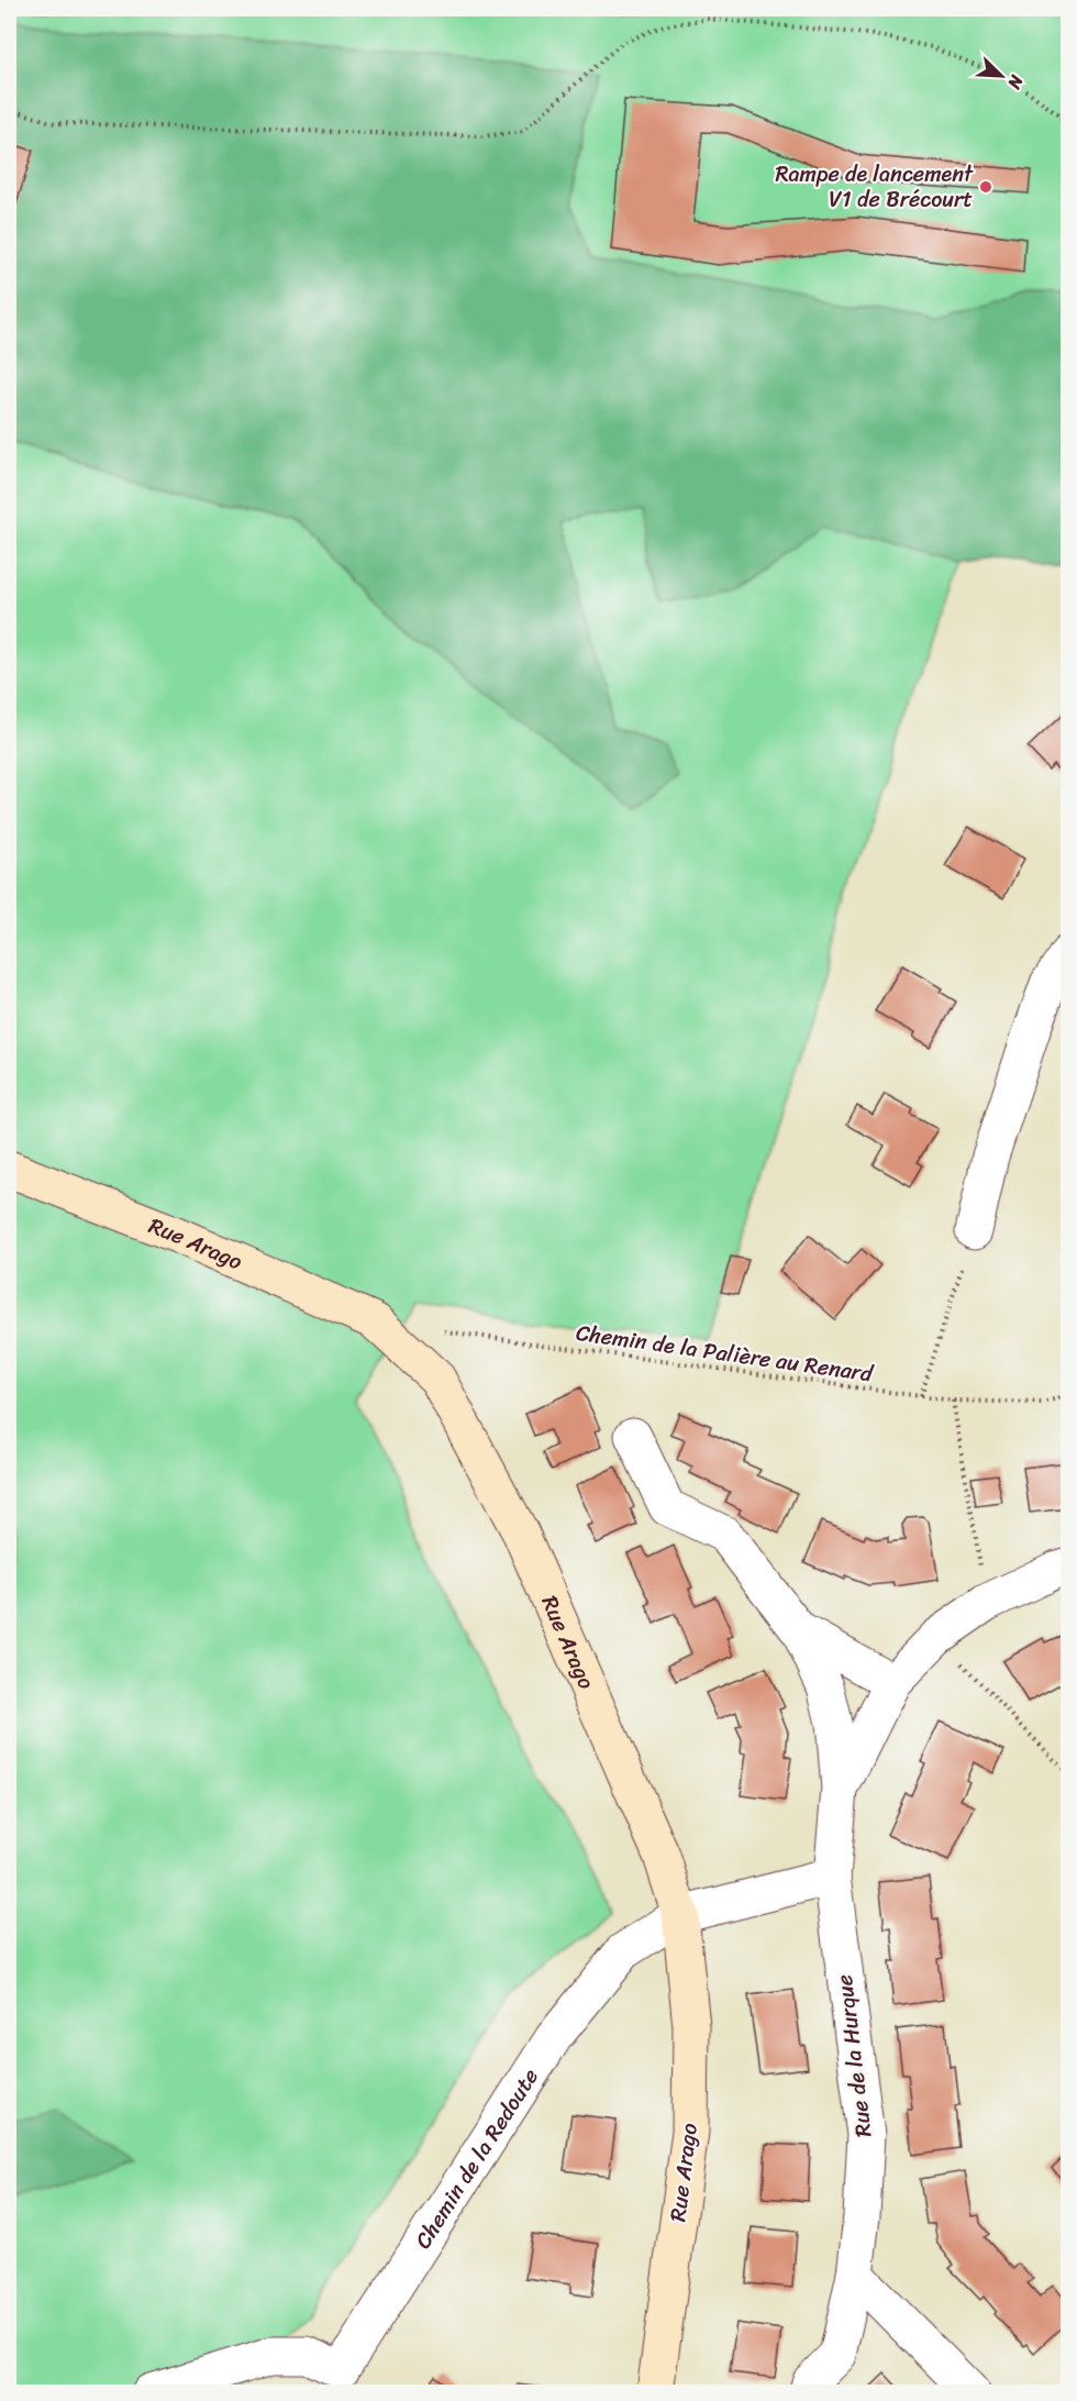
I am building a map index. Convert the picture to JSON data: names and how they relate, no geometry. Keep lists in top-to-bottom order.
{
  "streets": {
    "main road": ["Rue Arago"],
    "street": ["Rue de la Hurque", "Chemin de la Redoute"],
    "path": ["Chemin de la Palière au Renard"]
  },
  "crossings": [
    ["Rue Arago", "Chemin de la Redoute"]
  ],
  "places": ["Rampe de lancement V1 de Brécourt"],
  "north": "bottom right"
}
